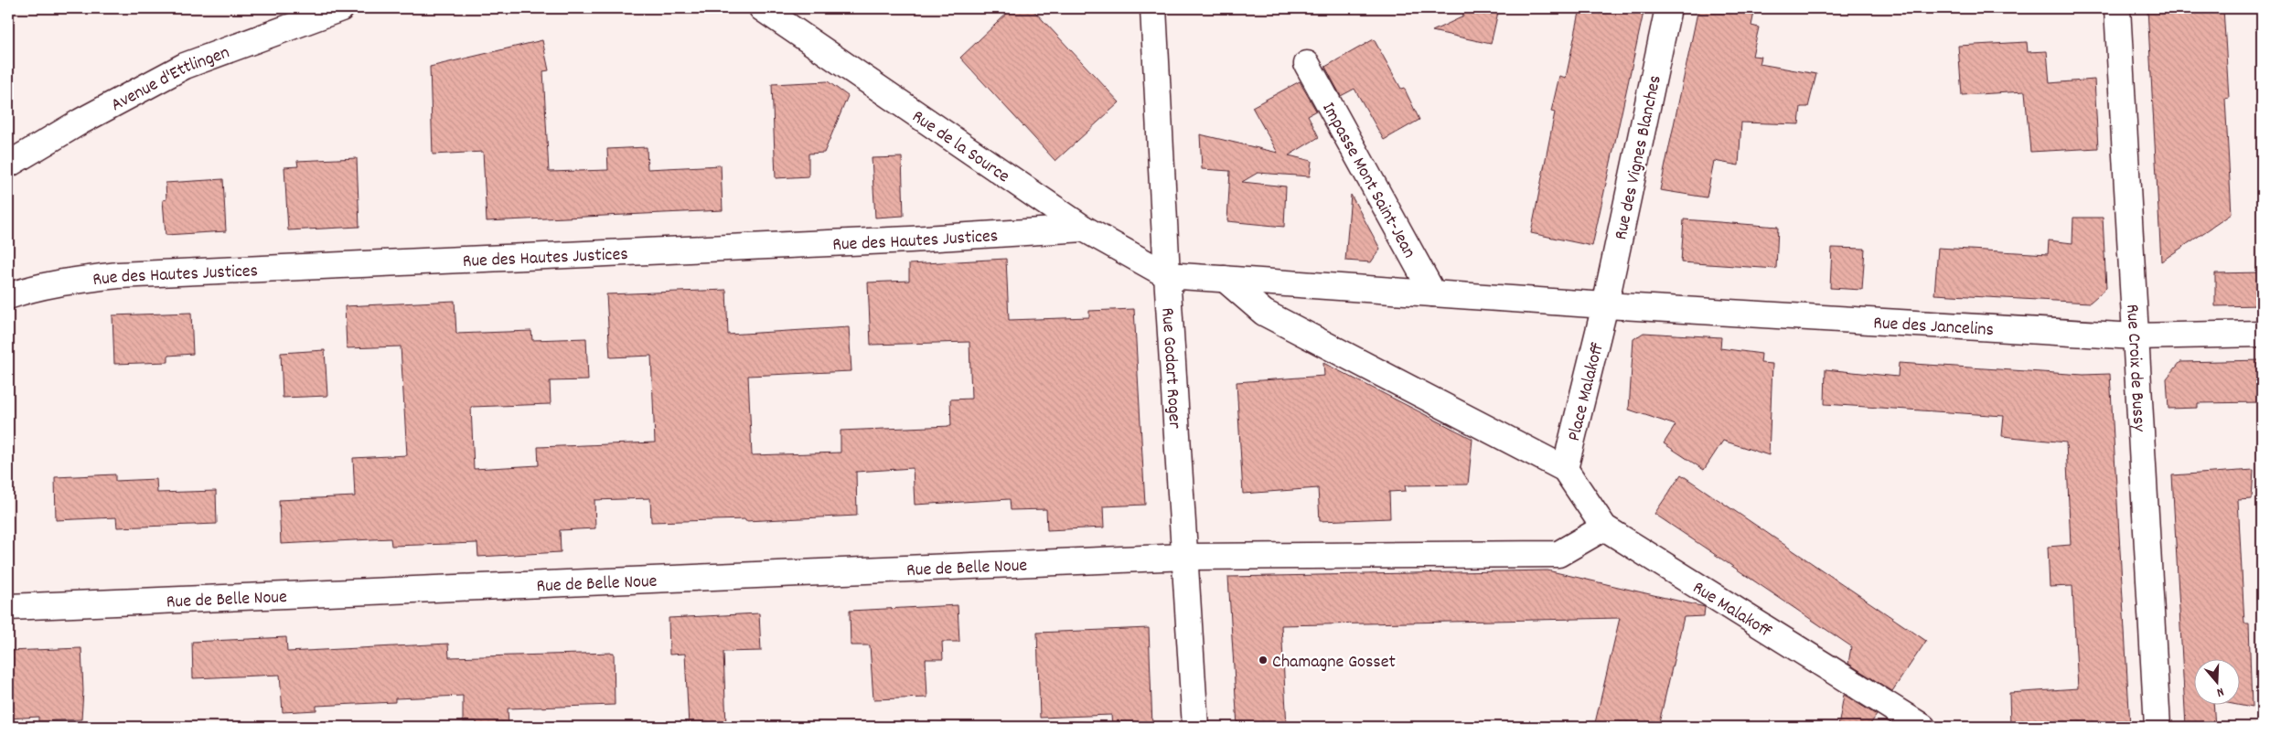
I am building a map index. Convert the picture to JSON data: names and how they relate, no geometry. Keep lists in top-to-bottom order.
{
  "streets": {
    "street": [
      "Avenue d'Ettlingen",
      "Rue de la Source",
      "Rue des Vignes Blanches",
      "Impasse Mont Saint-Jean",
      "Rue des Hautes Justices",
      "Rue des Jancelins",
      "Rue Godart Roger",
      "Rue Croix de Bussy",
      "Place Malakoff",
      "Rue de Belle Noue",
      "Rue Malakoff"
    ]
  },
  "crossings": [
    ["Rue de la Source", "Rue des Hautes Justices"],
    ["Rue de la Source", "Rue Godart Roger"],
    ["Rue des Vignes Blanches", "Rue des Jancelins"],
    ["Rue des Vignes Blanches", "Place Malakoff"],
    ["Rue des Jancelins", "Rue Croix de Bussy"],
    ["Rue des Jancelins", "Place Malakoff"],
    ["Rue Godart Roger", "Rue de Belle Noue"],
    ["Place Malakoff", "Rue Malakoff"],
    ["Rue de Belle Noue", "Rue Malakoff"]
  ],
  "places": ["Chamagne Gosset"],
  "north": "bottom"
}
